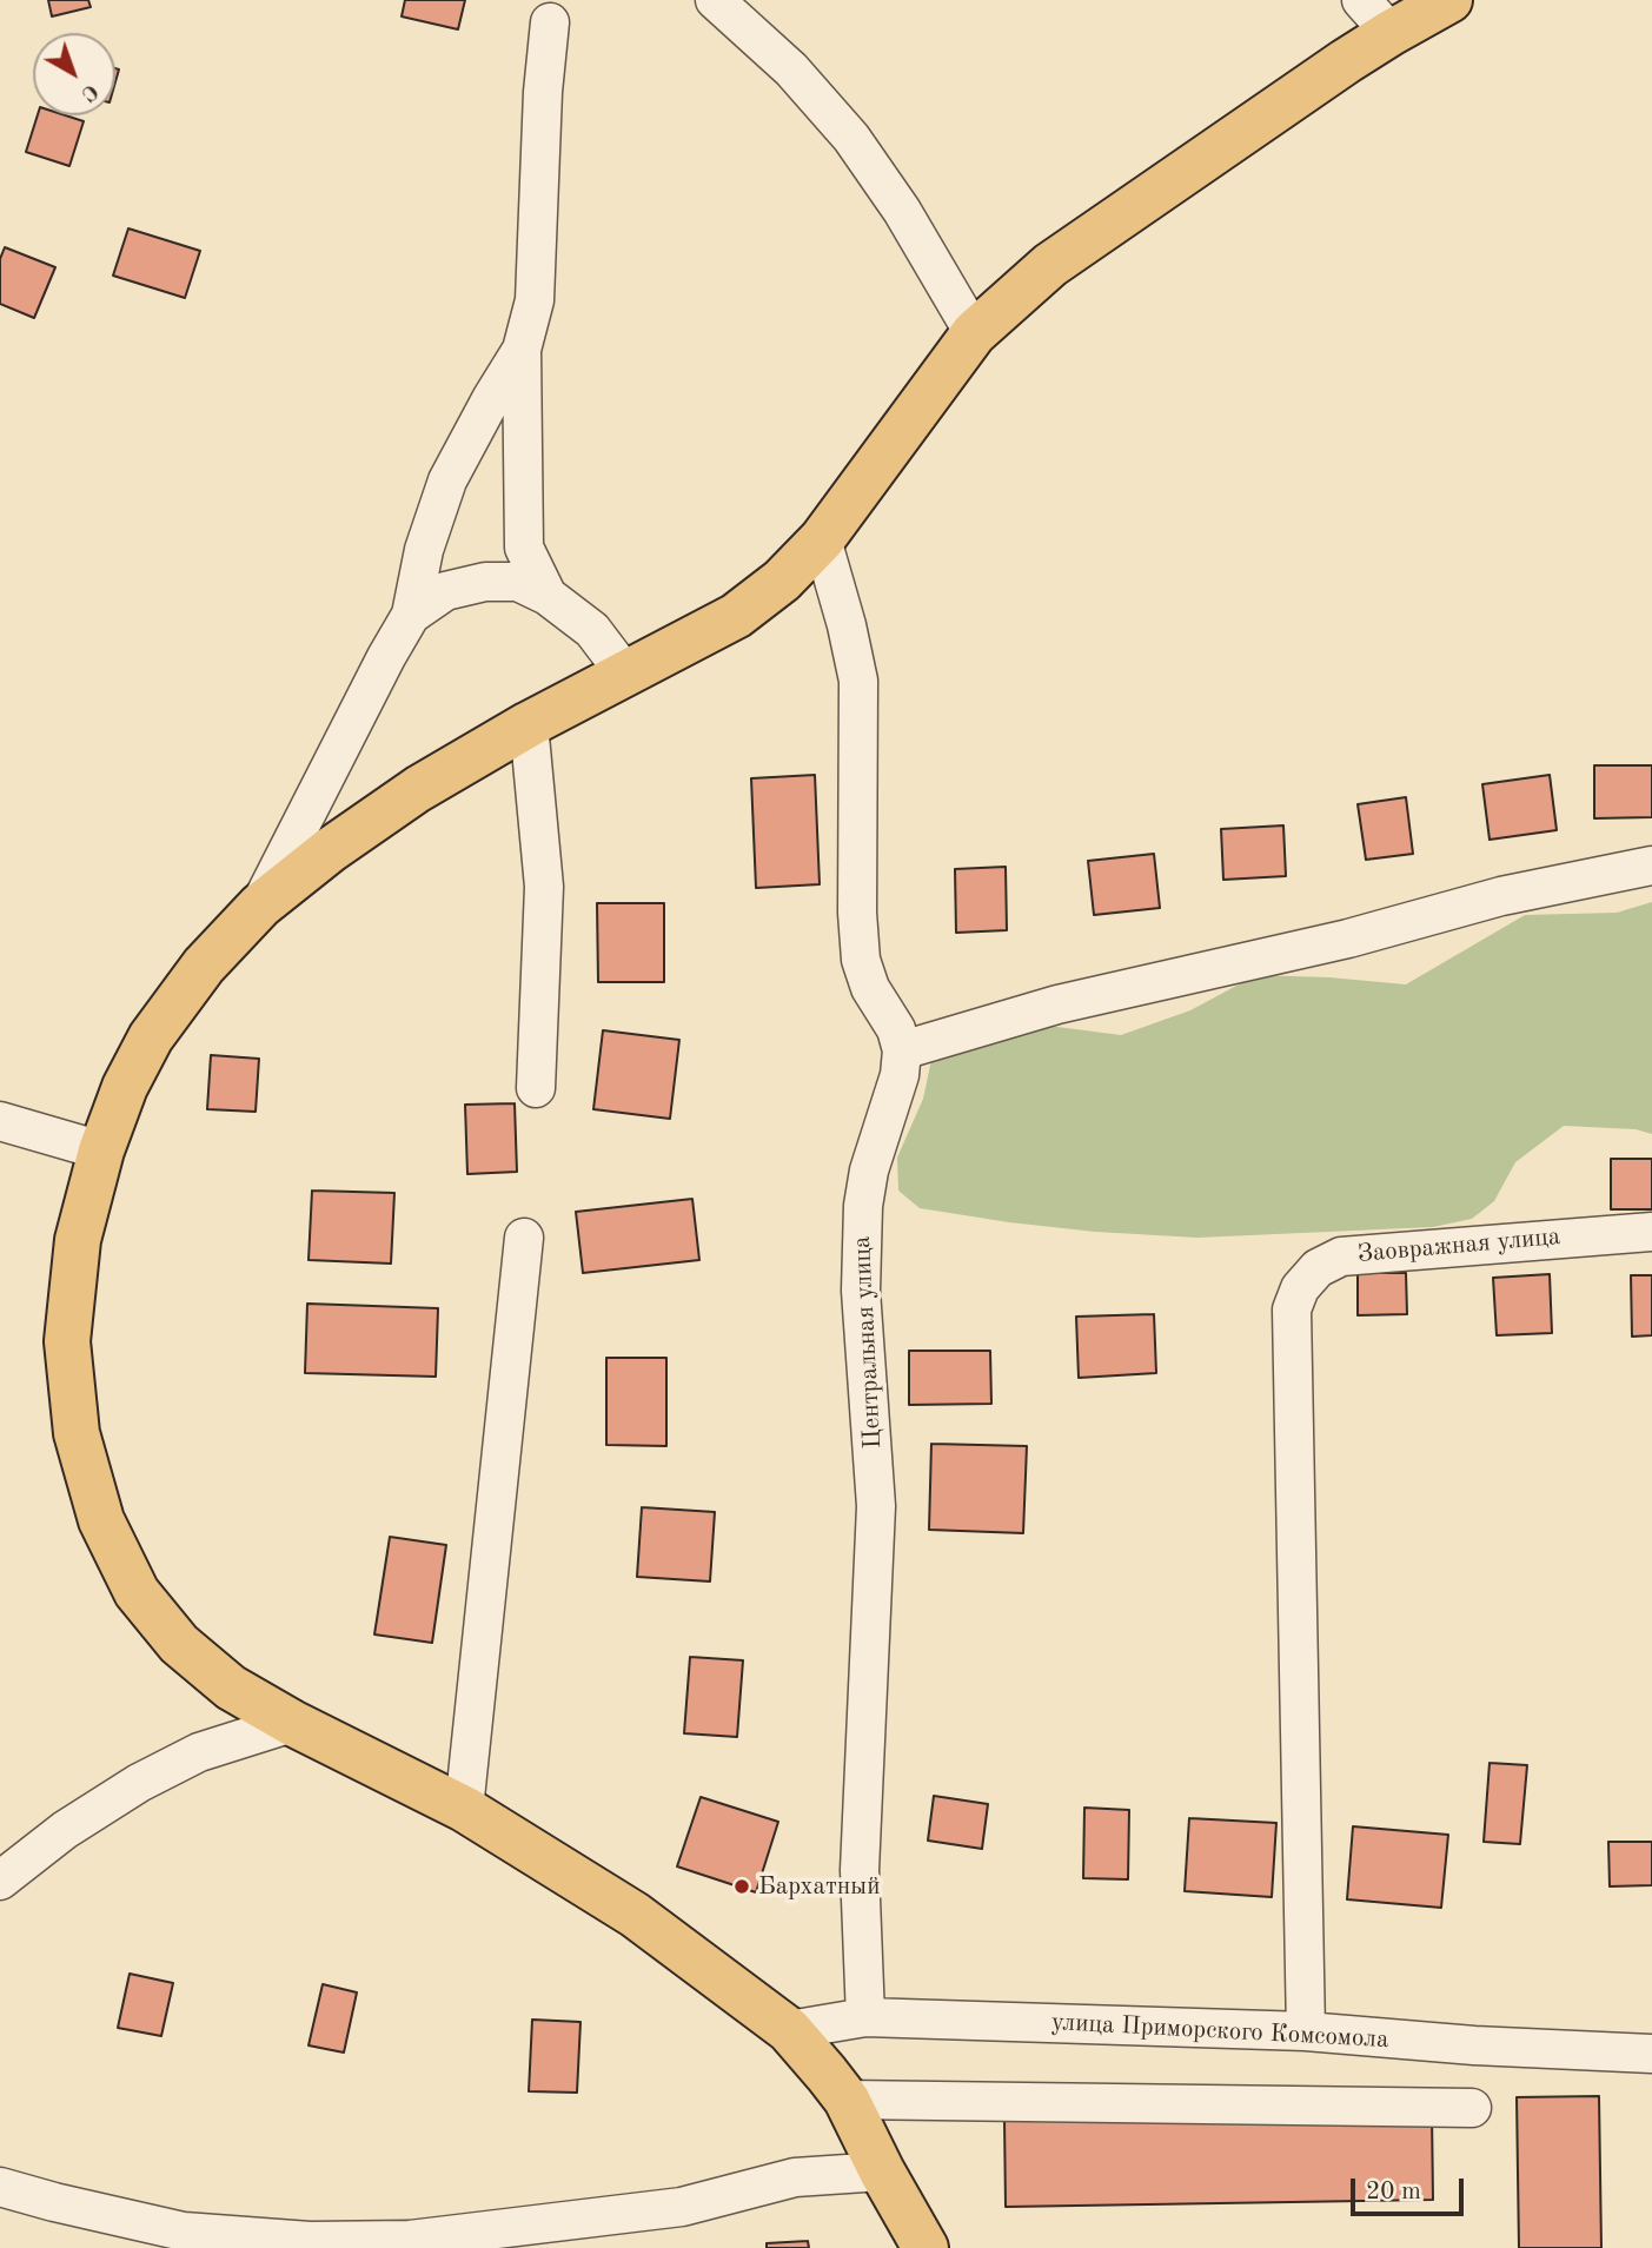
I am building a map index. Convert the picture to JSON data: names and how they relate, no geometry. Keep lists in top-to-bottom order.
{
  "streets": {
    "street": ["Заовражная улица", "Центральная улица", "улица Приморского Комсомола"]
  },
  "crossings": [
    ["Заовражная улица", "улица Приморского Комсомола"],
    ["Центральная улица", "улица Приморского Комсомола"]
  ],
  "places": ["Бархатный"],
  "scale_bar": "20 m",
  "north": "bottom right"
}
